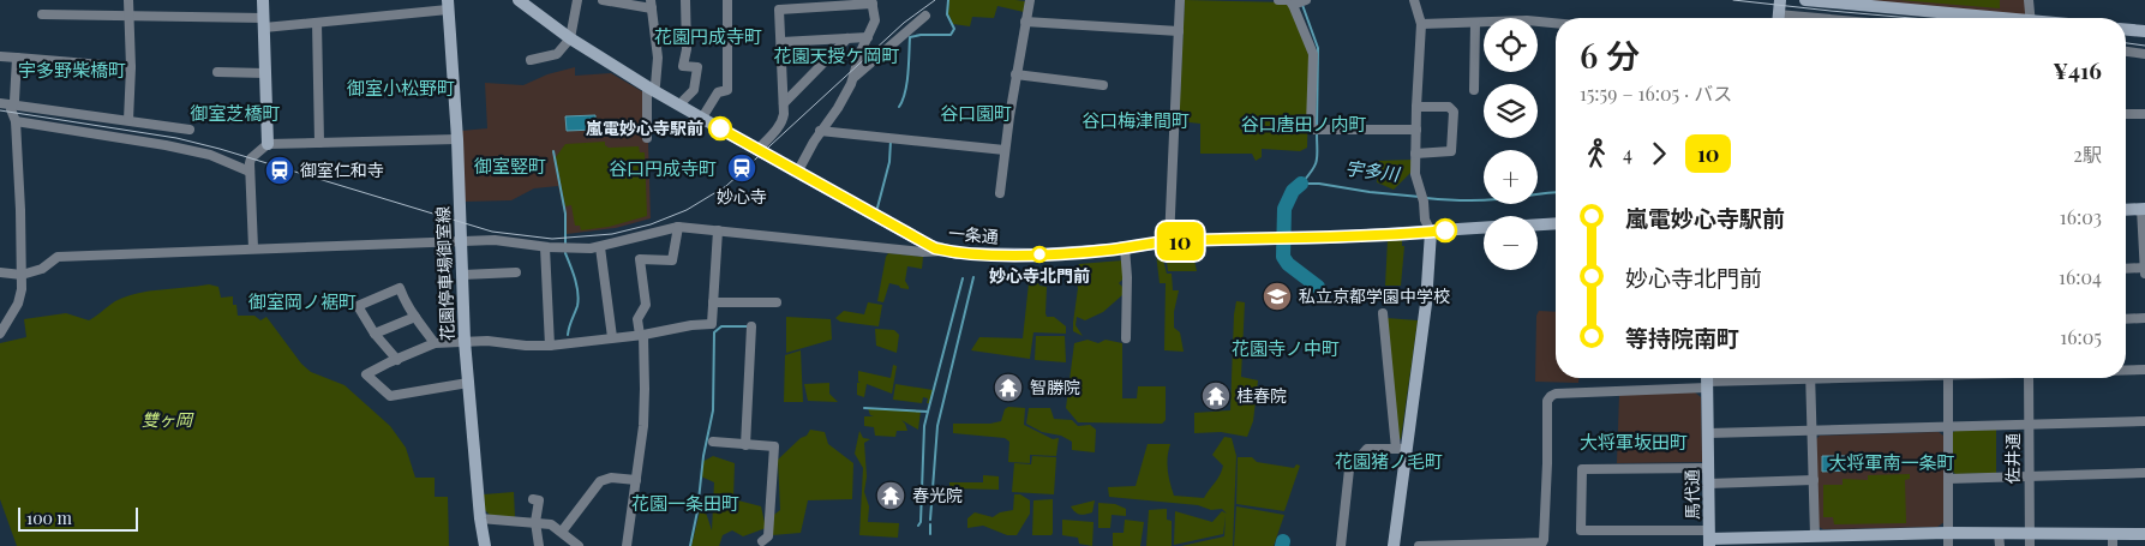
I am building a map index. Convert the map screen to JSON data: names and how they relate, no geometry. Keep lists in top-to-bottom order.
{
  "streets": {
    "main road": ["一条通", "花園停車場御室線", "馬代通"],
    "street": ["佐井通"]
  },
  "districts": [
    "花園円成寺町",
    "花園天授ケ岡町",
    "宇多野柴橋町",
    "御室小松野町",
    "御室芝橋町",
    "谷口園町",
    "谷口梅津間町",
    "谷口唐田ノ内町",
    "御室竪町",
    "谷口円成寺町",
    "御室岡ノ裾町",
    "花園寺ノ中町",
    "大将軍坂田町",
    "花園猪ノ毛町",
    "大将軍南一条町",
    "花園一条田町"
  ],
  "water": ["宇多川"],
  "parks": ["雙ヶ岡"],
  "places": {
    "other": ["嵐電妙心寺駅前", "妙心寺北門前"],
    "station": ["妙心寺", "御室仁和寺"],
    "school or university": ["私立京都学園中学校"],
    "temple": ["智勝院", "桂春院", "春光院"]
  },
  "lines": ["bus line 10"],
  "scale_bar": "100 m",
  "page": {
    "on_map": "10",
    "map_buttons": ["+", "−"],
    "heading": ["6 分", "15:59 – 16:05 · バス", "¥416"],
    "legs": ["4", "10", "2駅"],
    "list": [
      {
        "name": "嵐電妙心寺駅前",
        "value": "16:03"
      },
      {
        "name": "妙心寺北門前",
        "value": "16:04"
      },
      {
        "name": "等持院南町",
        "value": "16:05"
      }
    ],
    "scale": "100 m"
  }
}
